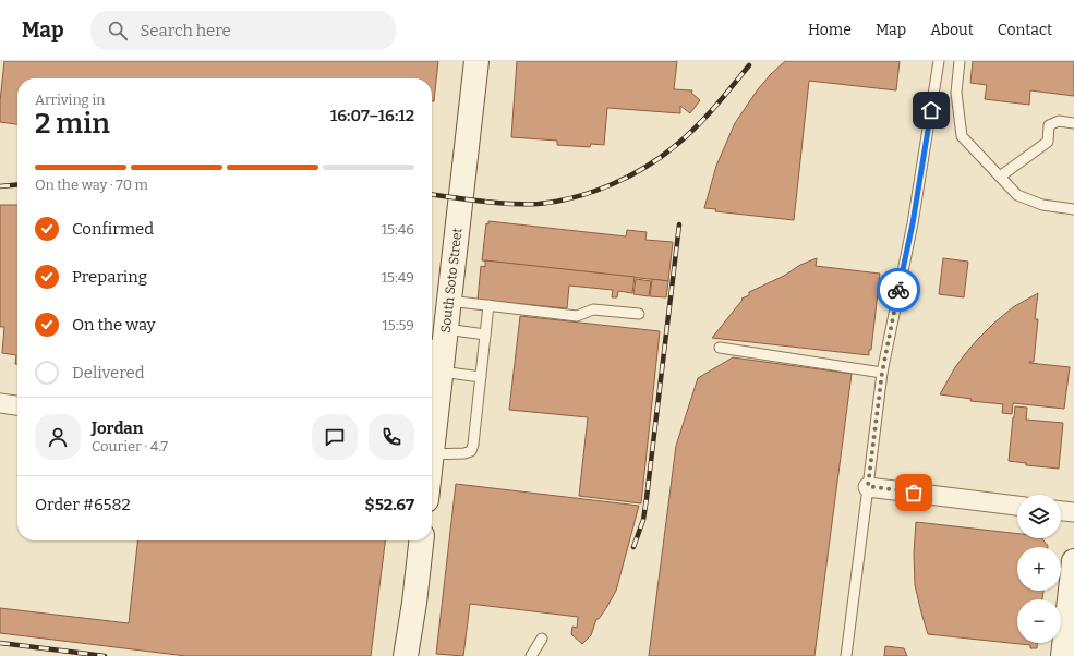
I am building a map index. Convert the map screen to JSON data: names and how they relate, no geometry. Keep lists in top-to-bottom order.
{
  "streets": {
    "main road": ["South Soto Street"]
  },
  "page": {
    "header": "Map",
    "search": "Search here",
    "nav": [
      "Home",
      "Map",
      "About",
      "Contact"
    ],
    "heading": ["2 min", "Arriving in", "16:07–16:12"],
    "panel": [
      "Jordan",
      "Courier · 4.7",
      "Order #6582",
      "$52.67"
    ],
    "bar": "On the way · 70 m",
    "list": [
      ["Confirmed", "15:46"],
      ["Preparing", "15:49"],
      ["On the way", "15:59"],
      "Delivered"
    ],
    "map_buttons": ["+", "−"]
  }
}
